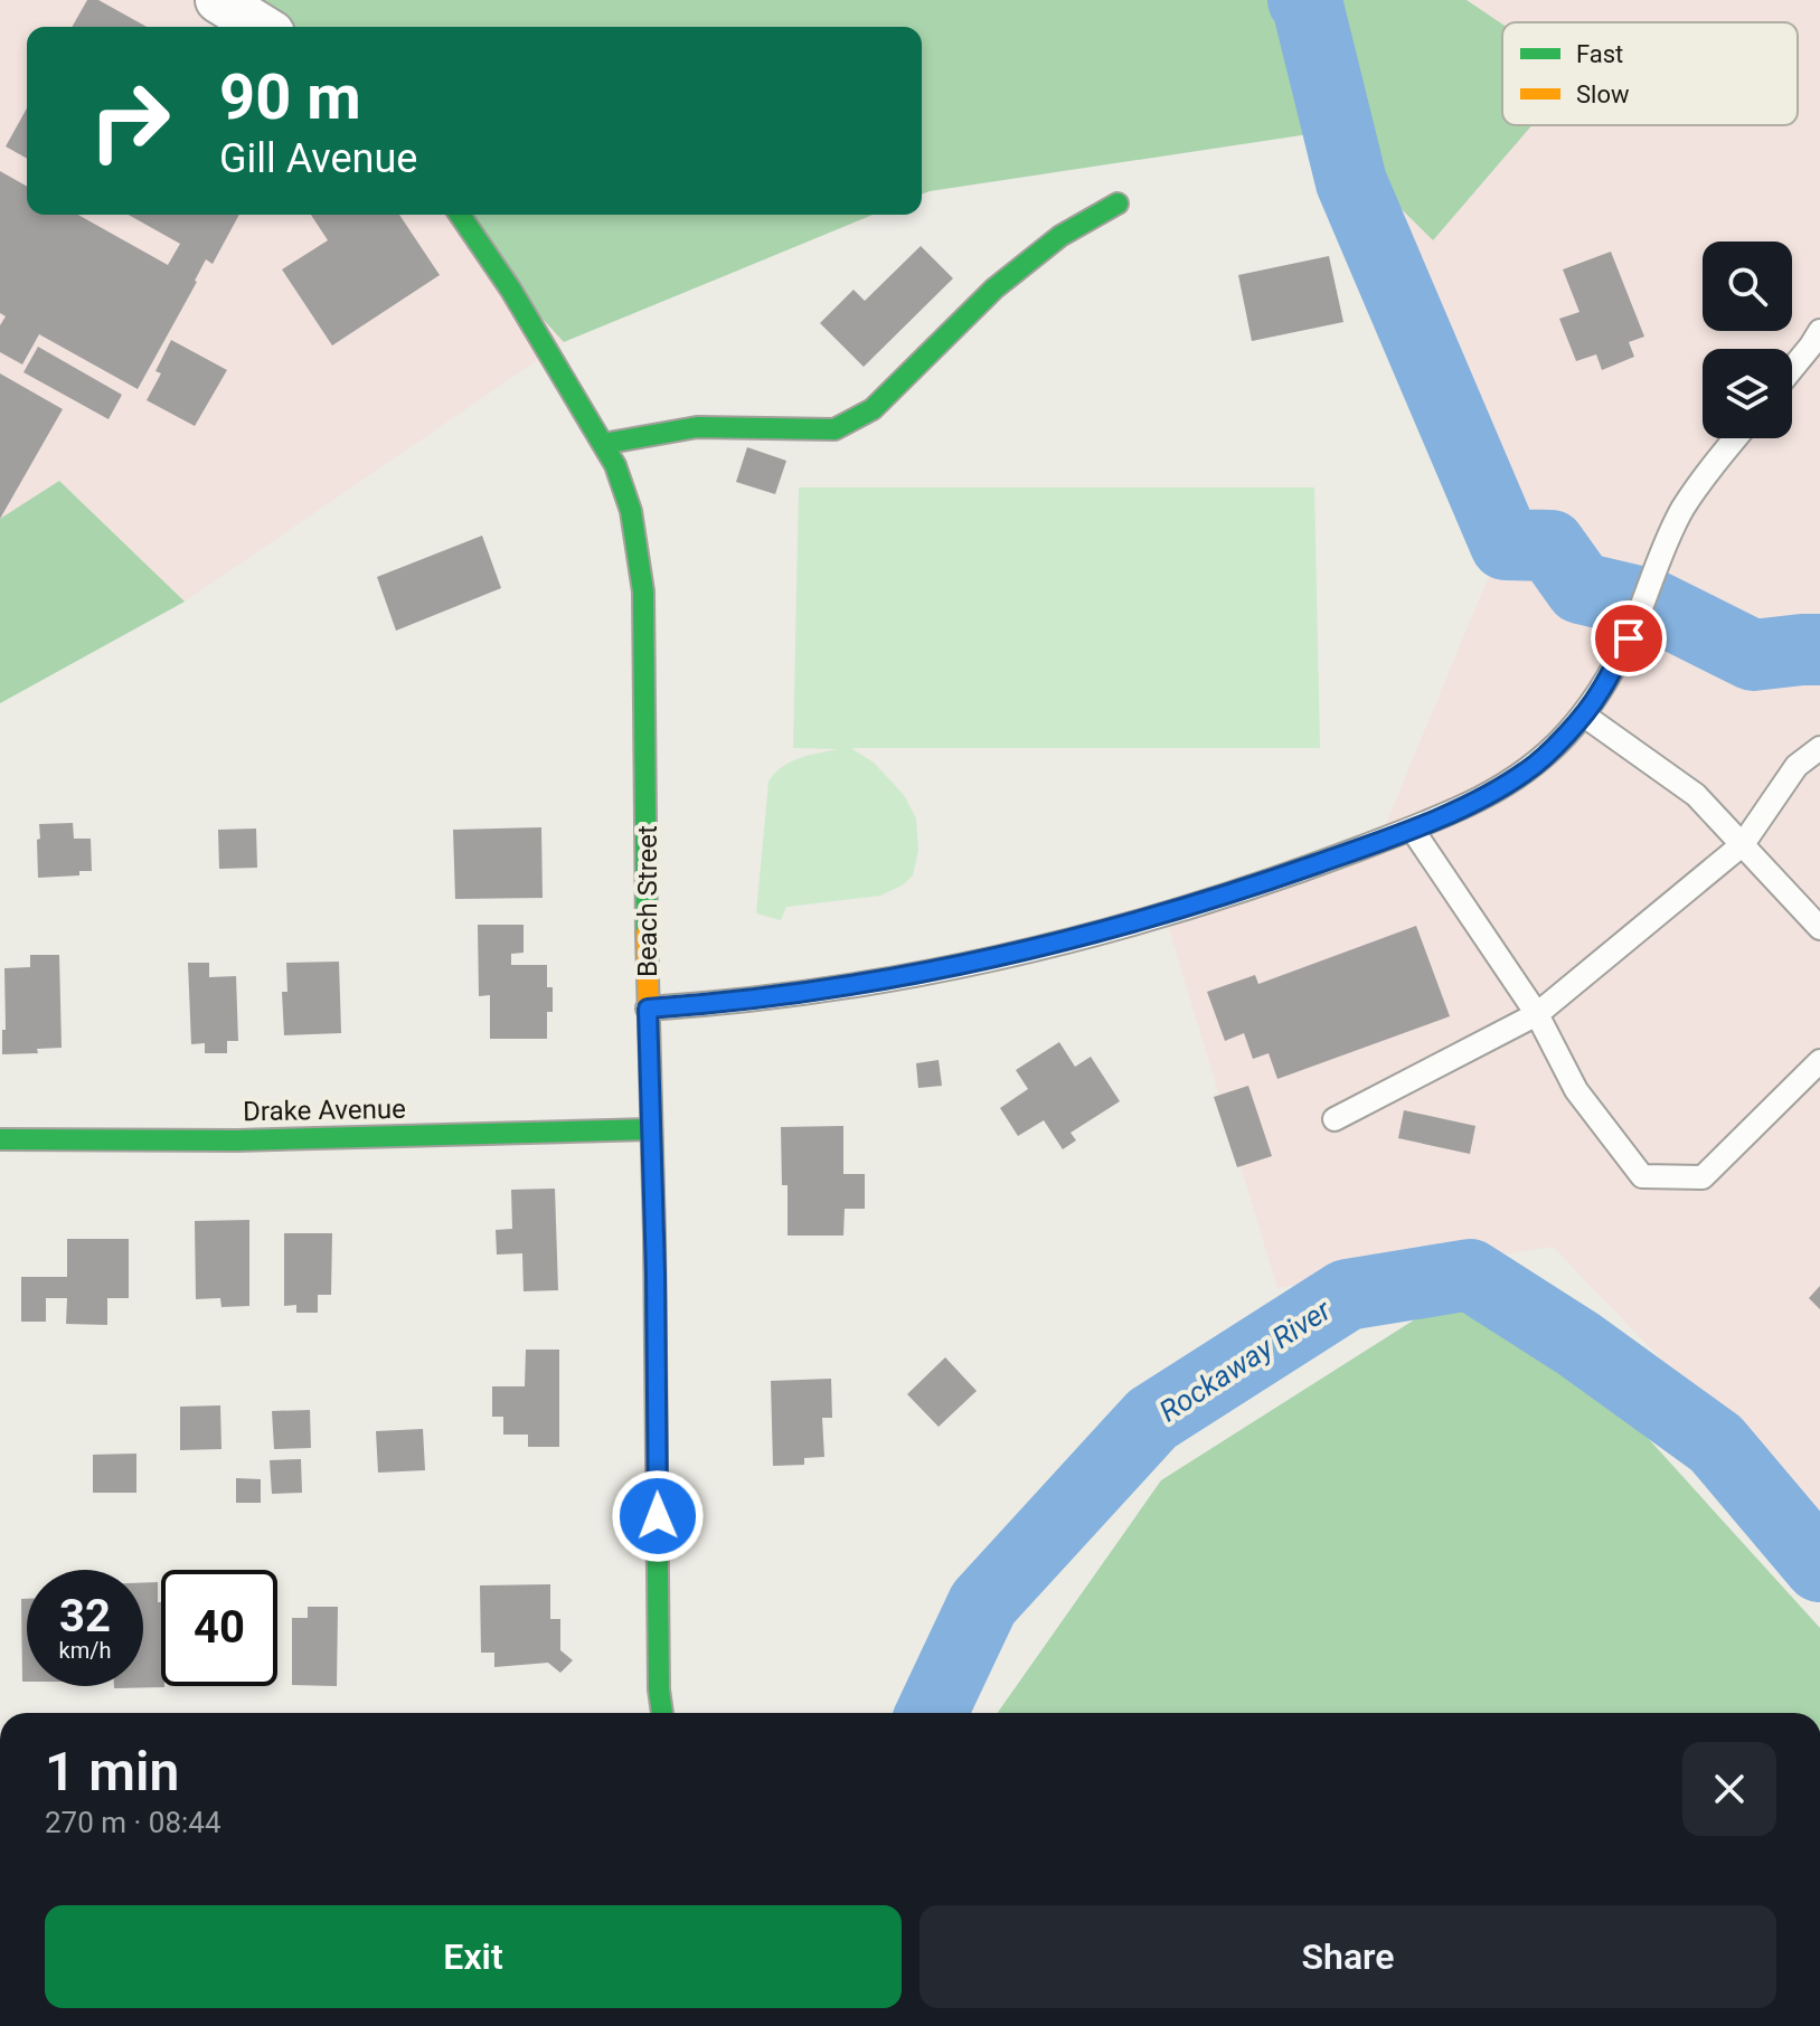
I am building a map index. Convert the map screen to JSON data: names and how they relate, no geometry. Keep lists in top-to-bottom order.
{
  "streets": {
    "street": ["Beach Street", "Drake Avenue"]
  },
  "crossings": [
    ["Beach Street", "Drake Avenue"]
  ],
  "water": ["Rockaway River"],
  "legend": ["Fast", "Slow"],
  "page": {
    "turn": ["90 m", "Gill Avenue"],
    "speed": "32 km/h",
    "limit": "40",
    "heading": ["1 min", "270 m · 08:44"],
    "buttons": ["Exit", "Share"]
  }
}
